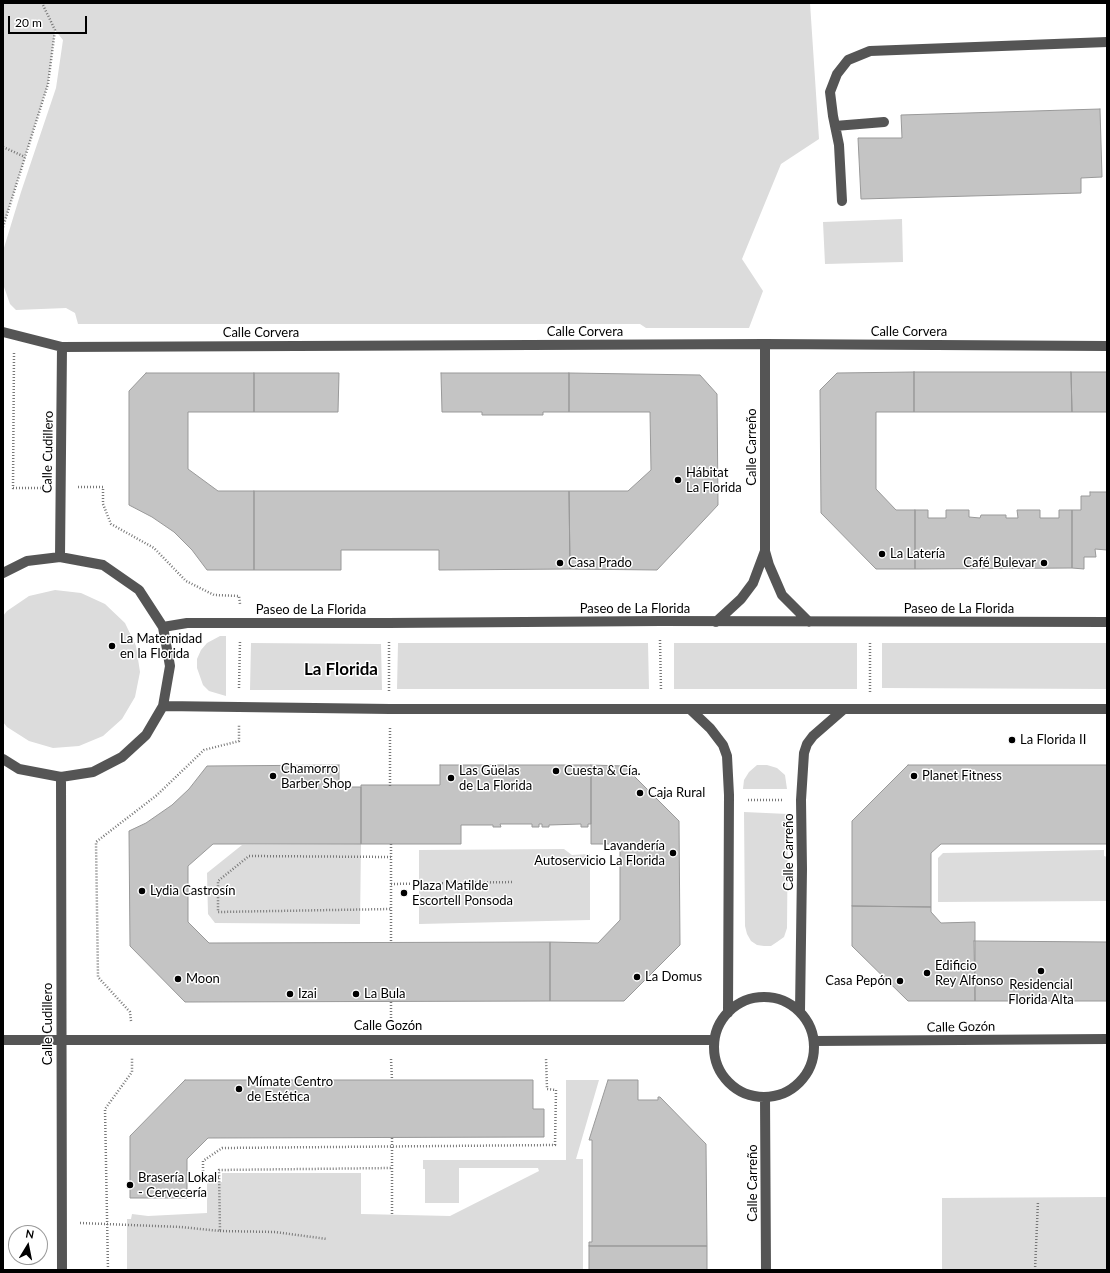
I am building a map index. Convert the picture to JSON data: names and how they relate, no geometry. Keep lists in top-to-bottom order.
{
  "streets": {
    "street": [
      "Calle Corvera",
      "Calle Carreño",
      "Calle Cudillero",
      "Paseo de La Florida",
      "Calle Gozón"
    ]
  },
  "crossings": [
    ["Calle Corvera", "Calle Carreño"],
    ["Calle Corvera", "Calle Cudillero"],
    ["Calle Carreño", "Calle Gozón"],
    ["Calle Cudillero", "Calle Gozón"]
  ],
  "districts": ["La Florida"],
  "places": [
    "Hábitat La Florida",
    "La Latería",
    "Casa Prado",
    "Café Bulevar",
    "La Maternidad en la Florida",
    "La Florida II",
    "Cuesta & Cía.",
    "Chamorro Barber Shop",
    "Planet Fitness",
    "Las Güelas de La Florida",
    "Caja Rural",
    "Lavandería Autoservicio La Florida",
    "Lydia Castrosín",
    "Plaza Matilde Escortell Ponsoda",
    "Residencial Florida Alta",
    "Edificio Rey Alfonso",
    "La Domus",
    "Moon",
    "Casa Pepón",
    "Izai",
    "La Bula",
    "Mímate Centro de Estética",
    "Brasería Lokal - Cervecería"
  ],
  "scale_bar": "20 m",
  "north": "top"
}
